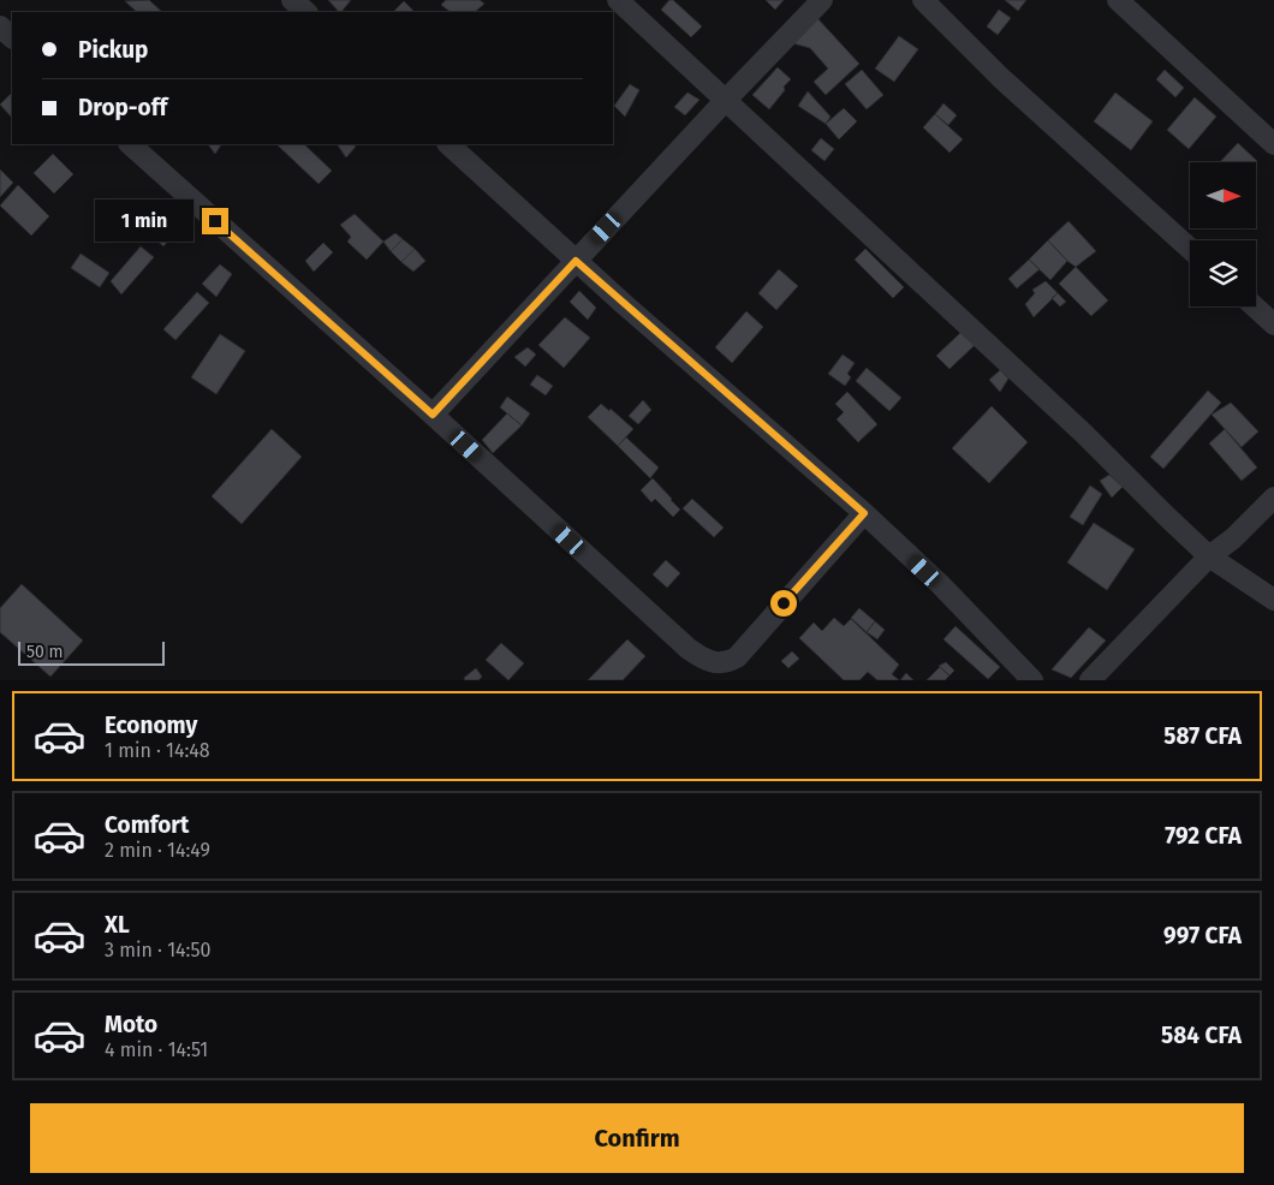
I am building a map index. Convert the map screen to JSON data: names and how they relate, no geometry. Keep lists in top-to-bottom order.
{
  "scale_bar": "50 m",
  "north": "right",
  "page": {
    "banner": ["Pickup", "Drop-off"],
    "bubble": "1 min",
    "scale": "50 m",
    "list": [
      {
        "name": "Economy",
        "note": "1 min · 14:48",
        "value": "587 CFA"
      },
      {
        "name": "Comfort",
        "note": "2 min · 14:49",
        "value": "792 CFA"
      },
      {
        "name": "XL",
        "note": "3 min · 14:50",
        "value": "997 CFA"
      },
      {
        "name": "Moto",
        "note": "4 min · 14:51",
        "value": "584 CFA"
      }
    ],
    "buttons": "Confirm"
  }
}
